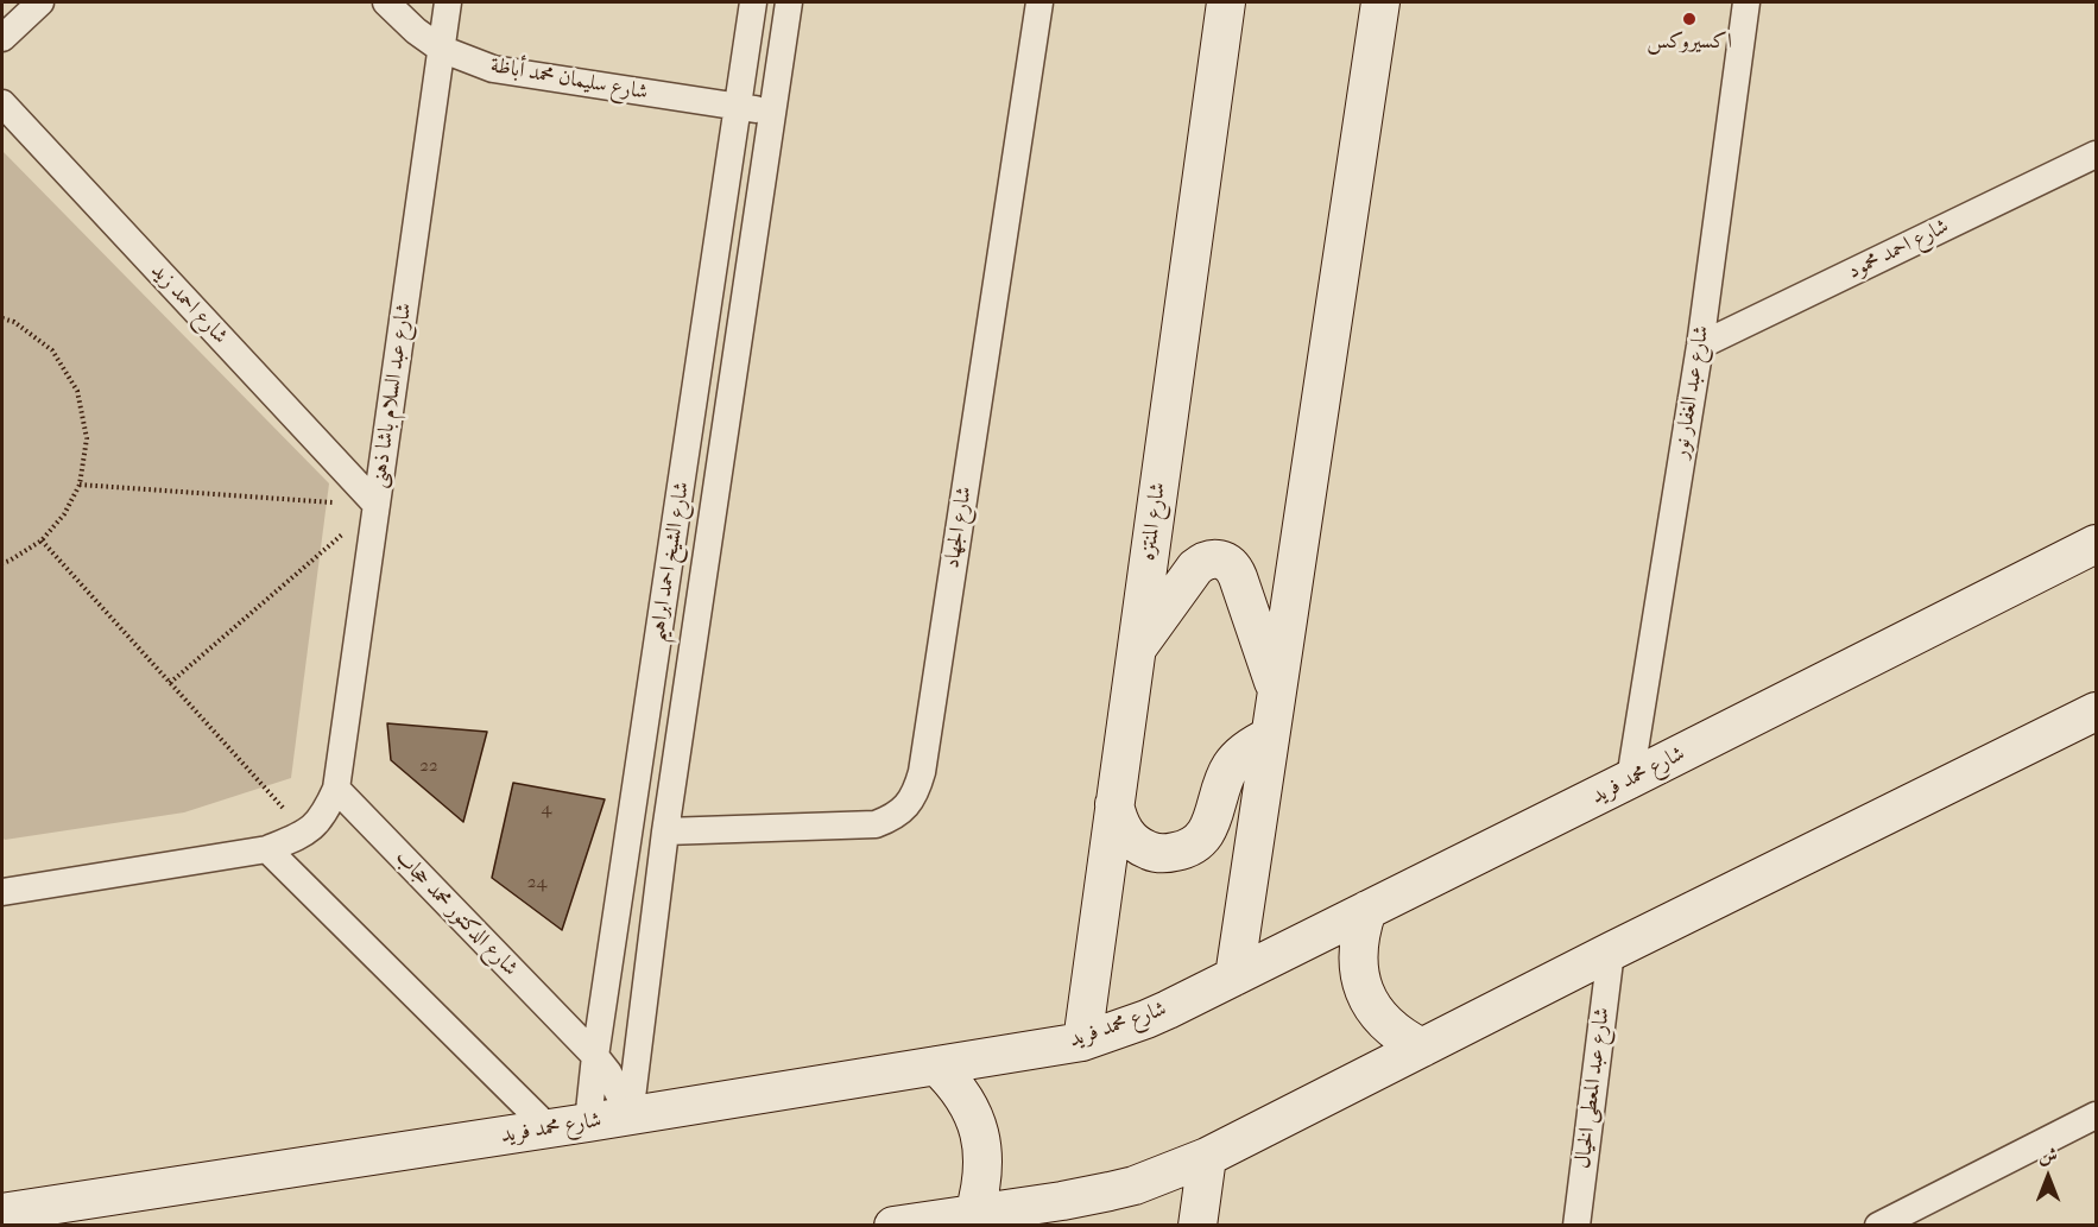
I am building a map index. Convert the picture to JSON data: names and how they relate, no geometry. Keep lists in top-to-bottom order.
{
  "streets": {
    "main road": ["شارع المنتزه", "شارع محمد فريد"],
    "street": [
      "شارع سليمان محمد أباظة",
      "شارع احمد محمود",
      "شارع احمد زيد",
      "شارع عبد الغفار نور",
      "شارع عبد السلام باشا ذهنى",
      "شارع الجهاد",
      "شارع الشيخ احمد ابراهيم",
      "شارع الدكتور محمد حجاب",
      "شارع عبد المعطى الخيال"
    ]
  },
  "crossings": [
    ["شارع سليمان محمد أباظة", "شارع عبد السلام باشا ذهنى"],
    ["شارع سليمان محمد أباظة", "شارع الشيخ احمد ابراهيم"],
    ["شارع احمد محمود", "شارع عبد الغفار نور"],
    ["شارع احمد زيد", "شارع عبد السلام باشا ذهنى"],
    ["شارع عبد الغفار نور", "شارع محمد فريد"],
    ["شارع عبد السلام باشا ذهنى", "شارع الدكتور محمد حجاب"],
    ["شارع المنتزه", "شارع محمد فريد"],
    ["شارع الجهاد", "شارع الشيخ احمد ابراهيم"],
    ["شارع الشيخ احمد ابراهيم", "شارع محمد فريد"],
    ["شارع الشيخ احمد ابراهيم", "شارع الدكتور محمد حجاب"],
    ["شارع محمد فريد", "شارع الدكتور محمد حجاب"]
  ],
  "places": ["اكسيروكس"],
  "house_numbers": ["22", "4", "24"],
  "north": "top"
}
